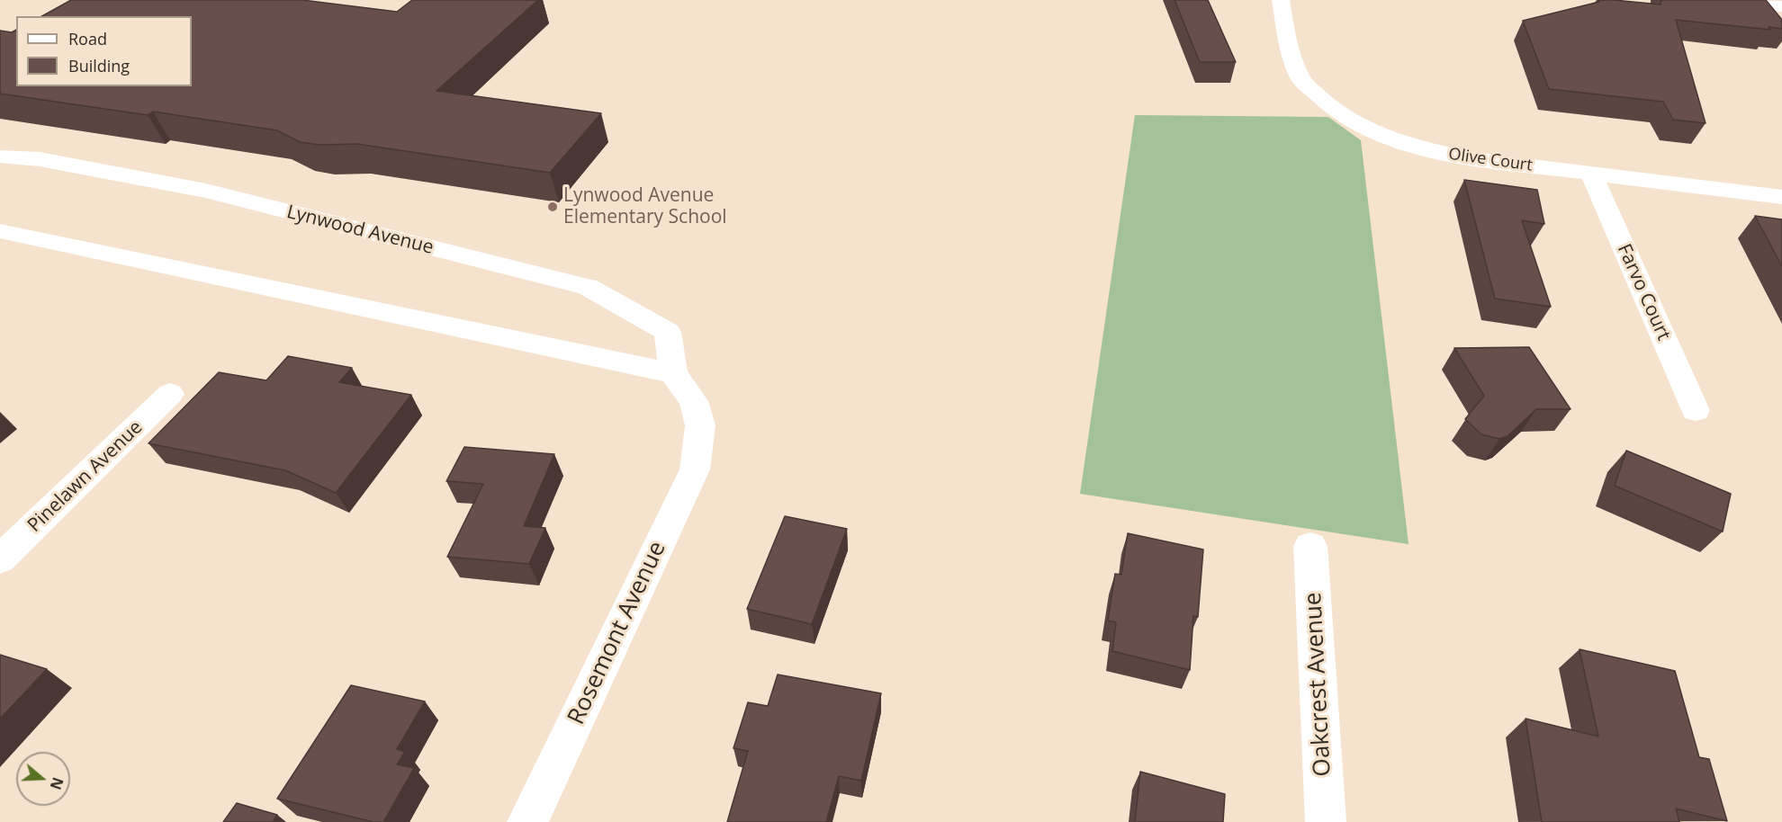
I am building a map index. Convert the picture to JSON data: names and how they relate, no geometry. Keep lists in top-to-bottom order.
{
  "streets": {
    "street": [
      "Olive Court",
      "Lynwood Avenue",
      "Farvo Court",
      "Pinelawn Avenue",
      "Rosemont Avenue",
      "Oakcrest Avenue"
    ]
  },
  "crossings": [
    ["Olive Court", "Farvo Court"],
    ["Lynwood Avenue", "Rosemont Avenue"]
  ],
  "places": ["Lynwood Avenue Elementary School"],
  "legend": ["Road", "Building"],
  "north": "right"
}
